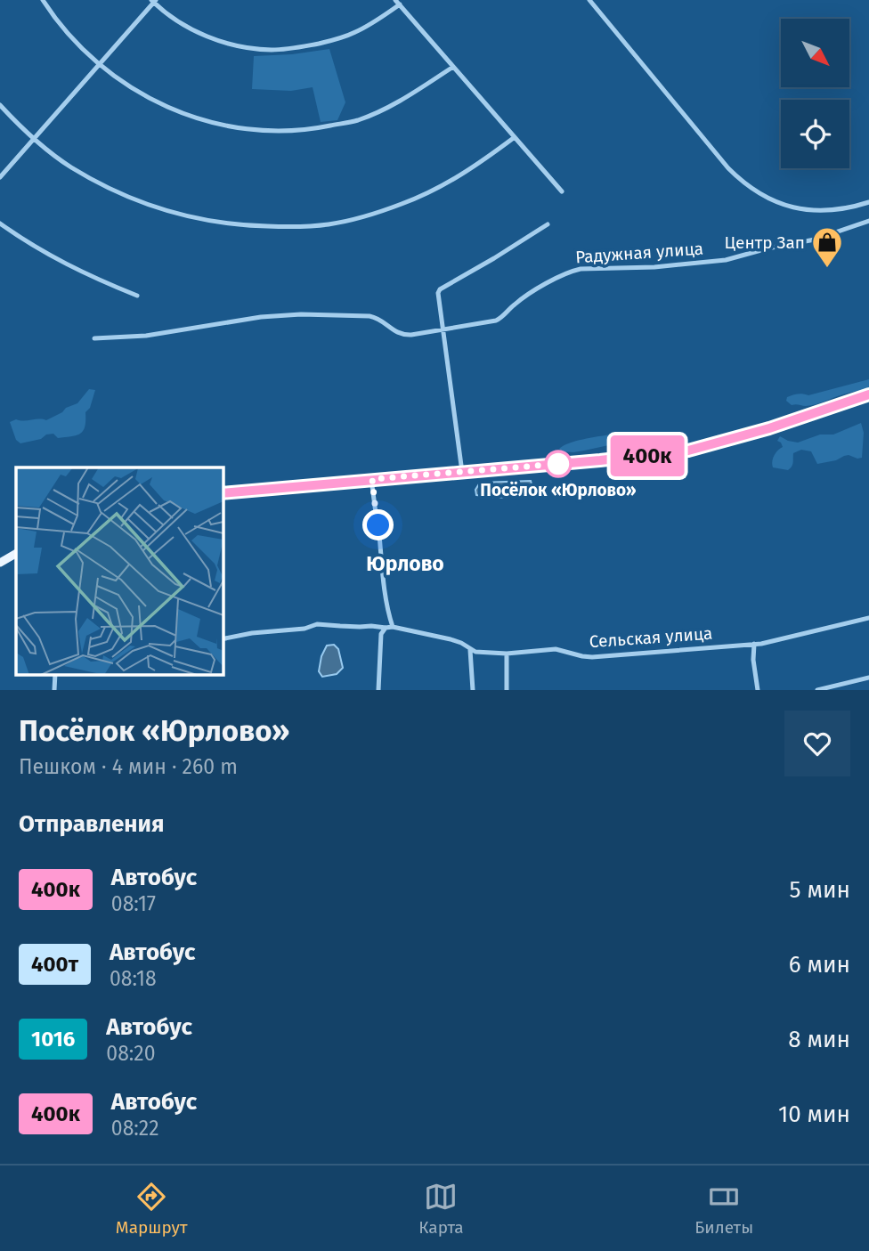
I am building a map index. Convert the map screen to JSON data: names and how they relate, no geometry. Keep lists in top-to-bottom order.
{
  "streets": {
    "street": ["Радужная улица", "Сельская улица"]
  },
  "districts": ["Юрлово"],
  "places": {
    "shop": ["Центр Зап"],
    "other": ["Посёлок «Юрлово»"]
  },
  "lines": ["bus line 400к"],
  "north": "bottom right",
  "page": {
    "on_map": "400к",
    "heading": [
      ["Посёлок «Юрлово»", "Пешком · 4 мин · 260 m"],
      "Отправления"
    ],
    "list": [
      {
        "mark": "400к",
        "name": "Автобус",
        "note": "08:17",
        "value": "5 мин"
      },
      {
        "mark": "400т",
        "name": "Автобус",
        "note": "08:18",
        "value": "6 мин"
      },
      {
        "mark": "1016",
        "name": "Автобус",
        "note": "08:20",
        "value": "8 мин"
      },
      {
        "mark": "400к",
        "name": "Автобус",
        "note": "08:22",
        "value": "10 мин"
      }
    ],
    "tabs": ["Маршрут", "Карта", "Билеты"]
  }
}
